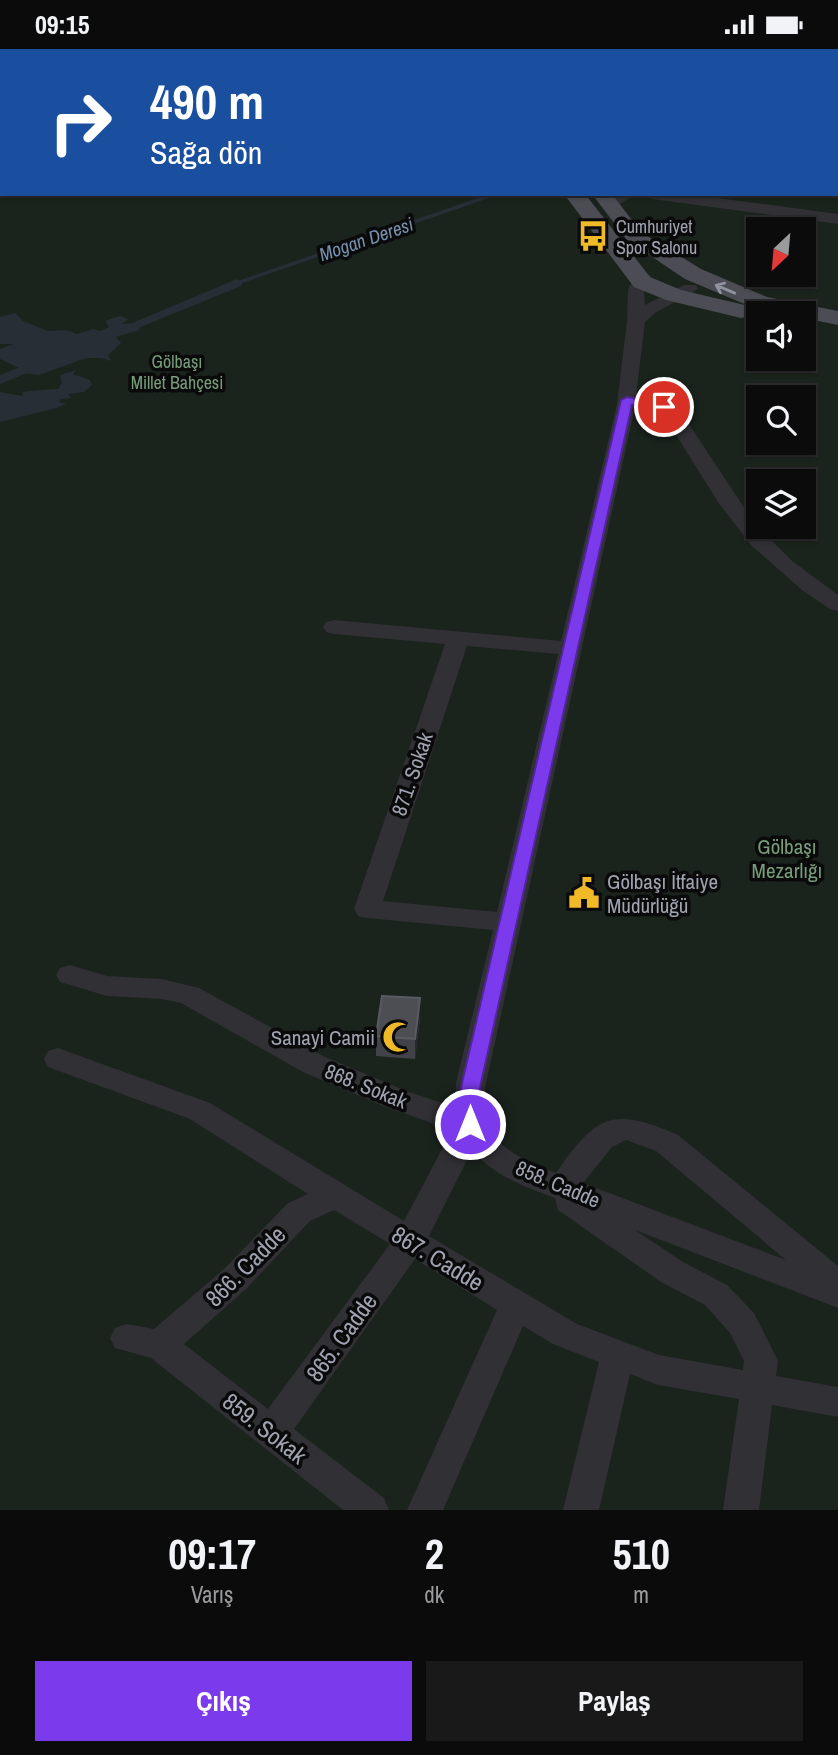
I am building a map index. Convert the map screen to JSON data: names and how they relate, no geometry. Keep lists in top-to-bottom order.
{
  "streets": {
    "street": [
      "871. Sokak",
      "868. Sokak",
      "858. Cadde",
      "867. Cadde",
      "866. Cadde",
      "865. Cadde",
      "859. Sokak"
    ]
  },
  "crossings": [
    ["868. Sokak", "858. Cadde"],
    ["867. Cadde", "866. Cadde"],
    ["867. Cadde", "865. Cadde"],
    ["866. Cadde", "859. Sokak"],
    ["865. Cadde", "859. Sokak"]
  ],
  "water": ["Mogan Deresi"],
  "parks": ["Gölbaşı Millet Bahçesi", "Gölbaşı Mezarlığı"],
  "places": {
    "bus stop": ["Cumhuriyet Spor Salonu"],
    "public building": ["Gölbaşı İtfaiye Müdürlüğü"],
    "mosque": ["Sanayi Camii"]
  },
  "north": "bottom left",
  "page": {
    "status": "09:15",
    "turn": ["490 m", "Sağa dön"],
    "eta": [
      "09:17",
      "Varış",
      "2",
      "dk",
      "510",
      "m"
    ],
    "buttons": ["Çıkış", "Paylaş"]
  }
}
